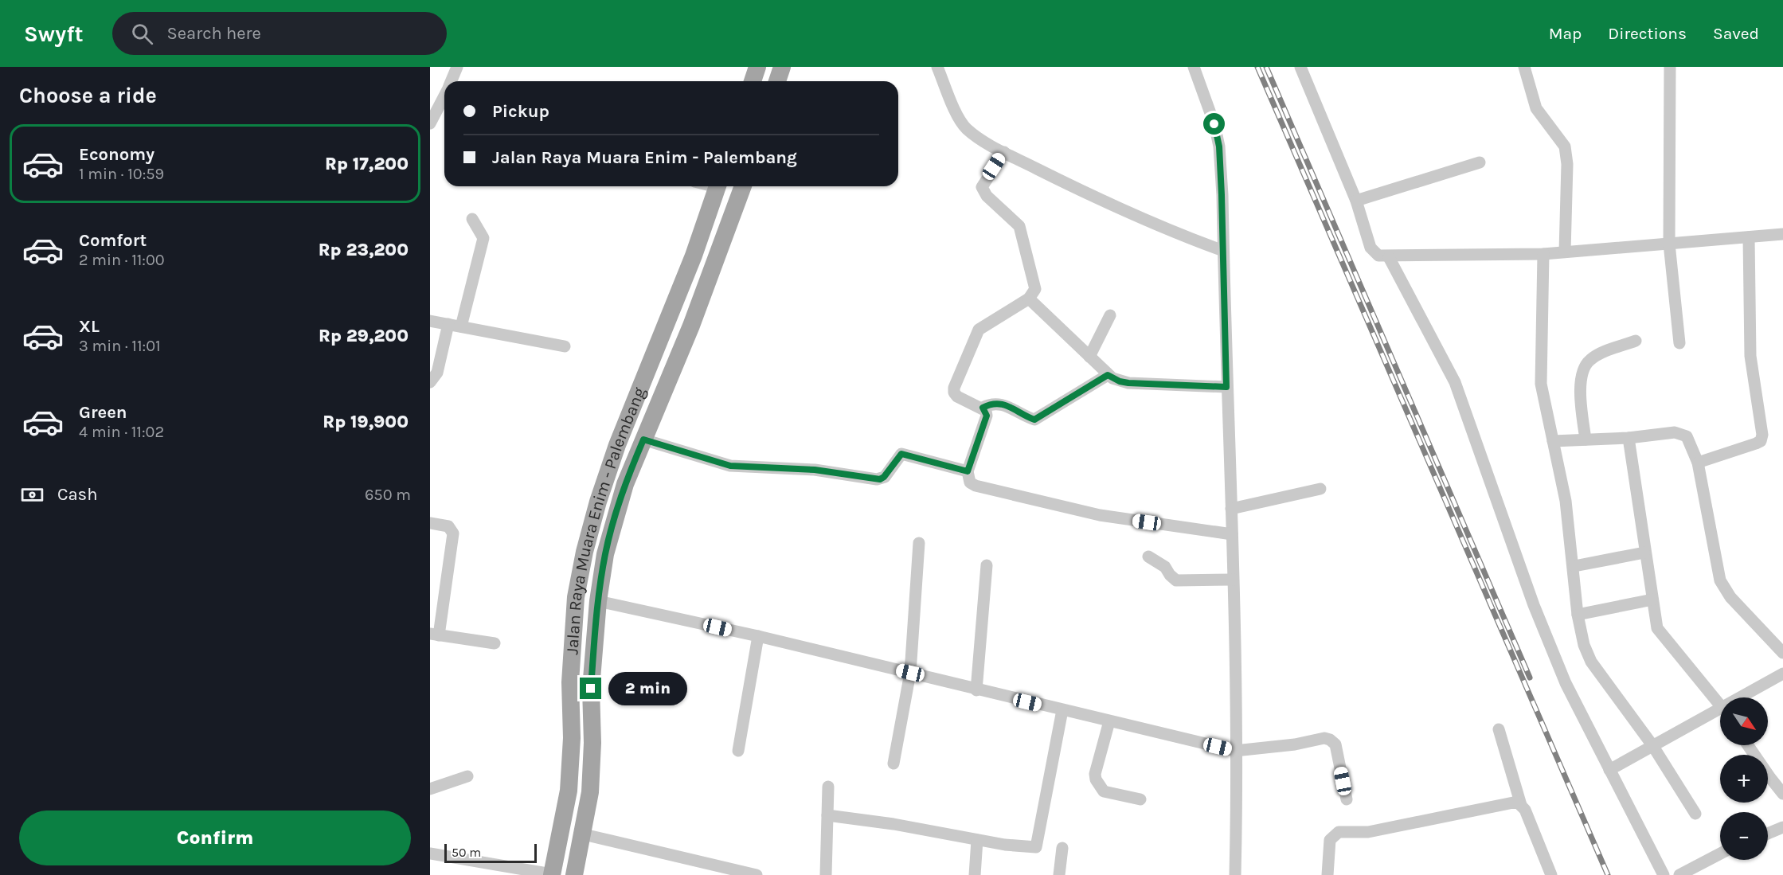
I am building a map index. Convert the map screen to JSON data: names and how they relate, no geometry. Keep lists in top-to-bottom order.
{
  "streets": {
    "main road": ["Jalan Raya Muara Enim - Palembang"]
  },
  "scale_bar": "50 m",
  "north": "bottom right",
  "page": {
    "header": "Swyft",
    "search": "Search here",
    "nav": ["Map", "Directions", "Saved"],
    "heading": "Choose a ride",
    "banner": ["Pickup", "Jalan Raya Muara Enim - Palembang"],
    "list": [
      {
        "name": "Economy",
        "note": "1 min · 10:59",
        "value": "Rp 17,200"
      },
      {
        "name": "Comfort",
        "note": "2 min · 11:00",
        "value": "Rp 23,200"
      },
      {
        "name": "XL",
        "note": "3 min · 11:01",
        "value": "Rp 29,200"
      },
      {
        "name": "Green",
        "note": "4 min · 11:02",
        "value": "Rp 19,900"
      }
    ],
    "pay": ["Cash", "650 m"],
    "bubble": "2 min",
    "map_buttons": ["+", "−"],
    "buttons": "Confirm",
    "scale": "50 m"
  }
}
